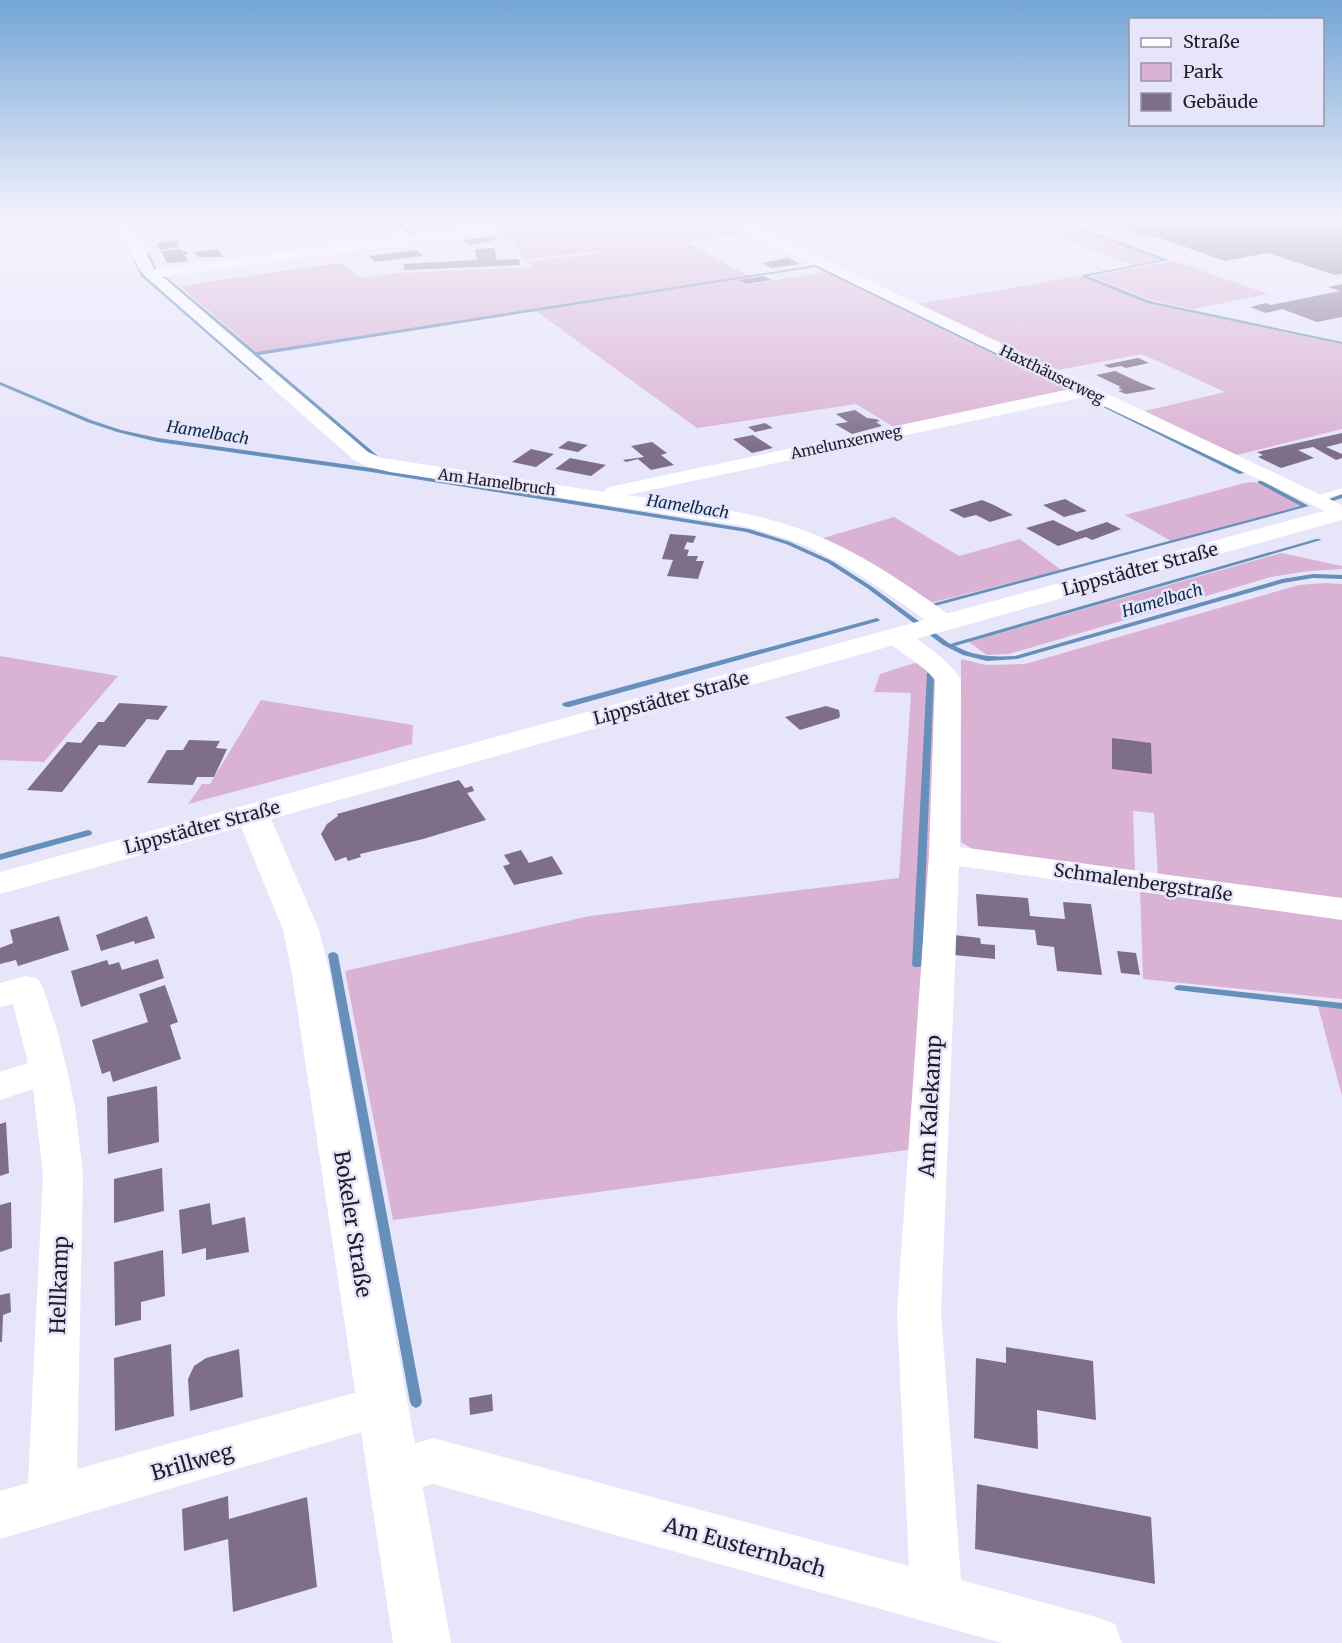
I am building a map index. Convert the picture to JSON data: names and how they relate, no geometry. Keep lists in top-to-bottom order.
{
  "streets": {
    "street": [
      "Haxthäuserweg",
      "Amelunxenweg",
      "Am Hamelbruch",
      "Lippstädter Straße",
      "Schmalenbergstraße",
      "Am Kalekamp",
      "Bokeler Straße",
      "Hellkamp",
      "Brillweg",
      "Am Eusternbach"
    ]
  },
  "crossings": [
    ["Haxthäuserweg", "Amelunxenweg"],
    ["Haxthäuserweg", "Lippstädter Straße"],
    ["Amelunxenweg", "Am Hamelbruch"],
    ["Am Hamelbruch", "Lippstädter Straße"],
    ["Lippstädter Straße", "Am Kalekamp"],
    ["Lippstädter Straße", "Bokeler Straße"],
    ["Schmalenbergstraße", "Am Kalekamp"],
    ["Am Kalekamp", "Am Eusternbach"],
    ["Bokeler Straße", "Brillweg"],
    ["Bokeler Straße", "Am Eusternbach"],
    ["Hellkamp", "Brillweg"]
  ],
  "water": ["Hamelbach"],
  "legend": ["Straße", "Park", "Gebäude"]
}
